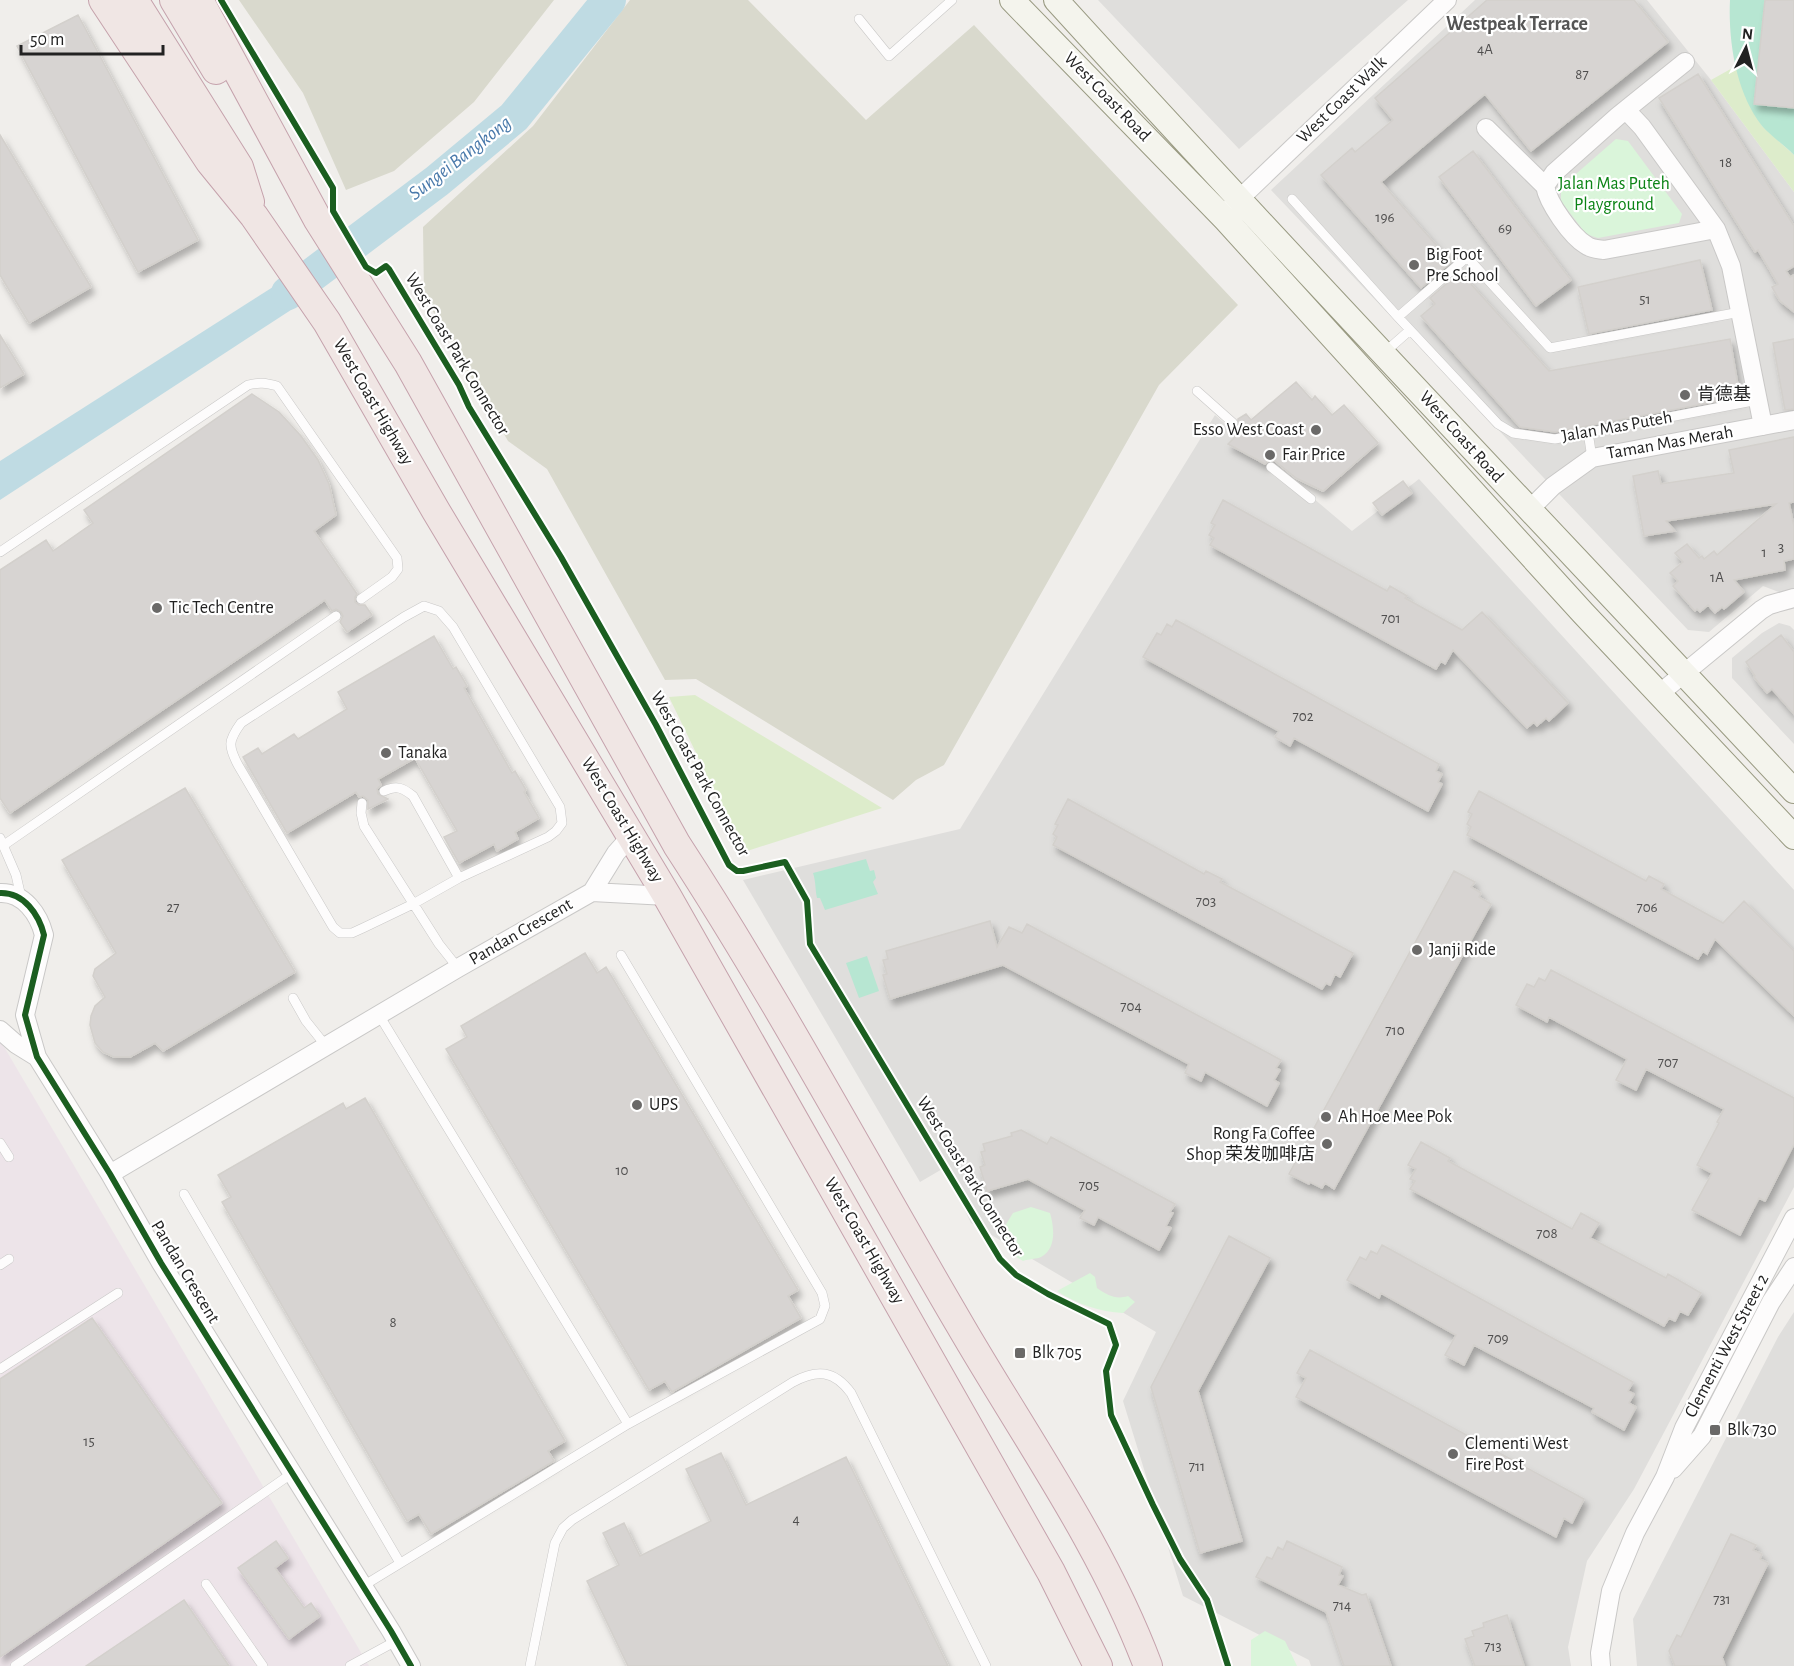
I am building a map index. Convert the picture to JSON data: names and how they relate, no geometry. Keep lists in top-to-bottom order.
{
  "streets": {
    "highway": ["West Coast Highway"],
    "main road": ["West Coast Road"],
    "street": [
      "West Coast Walk",
      "Taman Mas Merah",
      "Pandan Crescent",
      "Clementi West Street 2"
    ],
    "lane": ["Jalan Mas Puteh"],
    "cycle path": ["West Coast Park Connector"]
  },
  "crossings": [
    ["West Coast Road", "West Coast Walk"],
    ["West Coast Road", "Taman Mas Merah"],
    ["West Coast Highway", "Pandan Crescent"]
  ],
  "districts": ["Westpeak Terrace"],
  "water": ["Sungei Bangkong"],
  "parks": ["Jalan Mas Puteh Playground"],
  "places": {
    "other": [
      "Big Foot Pre School",
      "肯德基",
      "Esso West Coast",
      "Fair Price",
      "Tic Tech Centre",
      "Tanaka",
      "Janji Ride",
      "UPS",
      "Ah Hoe Mee Pok",
      "Rong Fa Coffee Shop 荣发咖啡店",
      "Clementi West Fire Post"
    ],
    "transit": ["Blk 705", "Blk 730"]
  },
  "house_numbers": [
    "4A",
    "87",
    "18",
    "196",
    "69",
    "51",
    "3",
    "1",
    "1A",
    "701",
    "702",
    "703",
    "27",
    "706",
    "704",
    "710",
    "707",
    "10",
    "705",
    "708",
    "8",
    "709",
    "15",
    "711",
    "4",
    "731",
    "714",
    "713"
  ],
  "scale_bar": "50 m",
  "north": "top"
}
